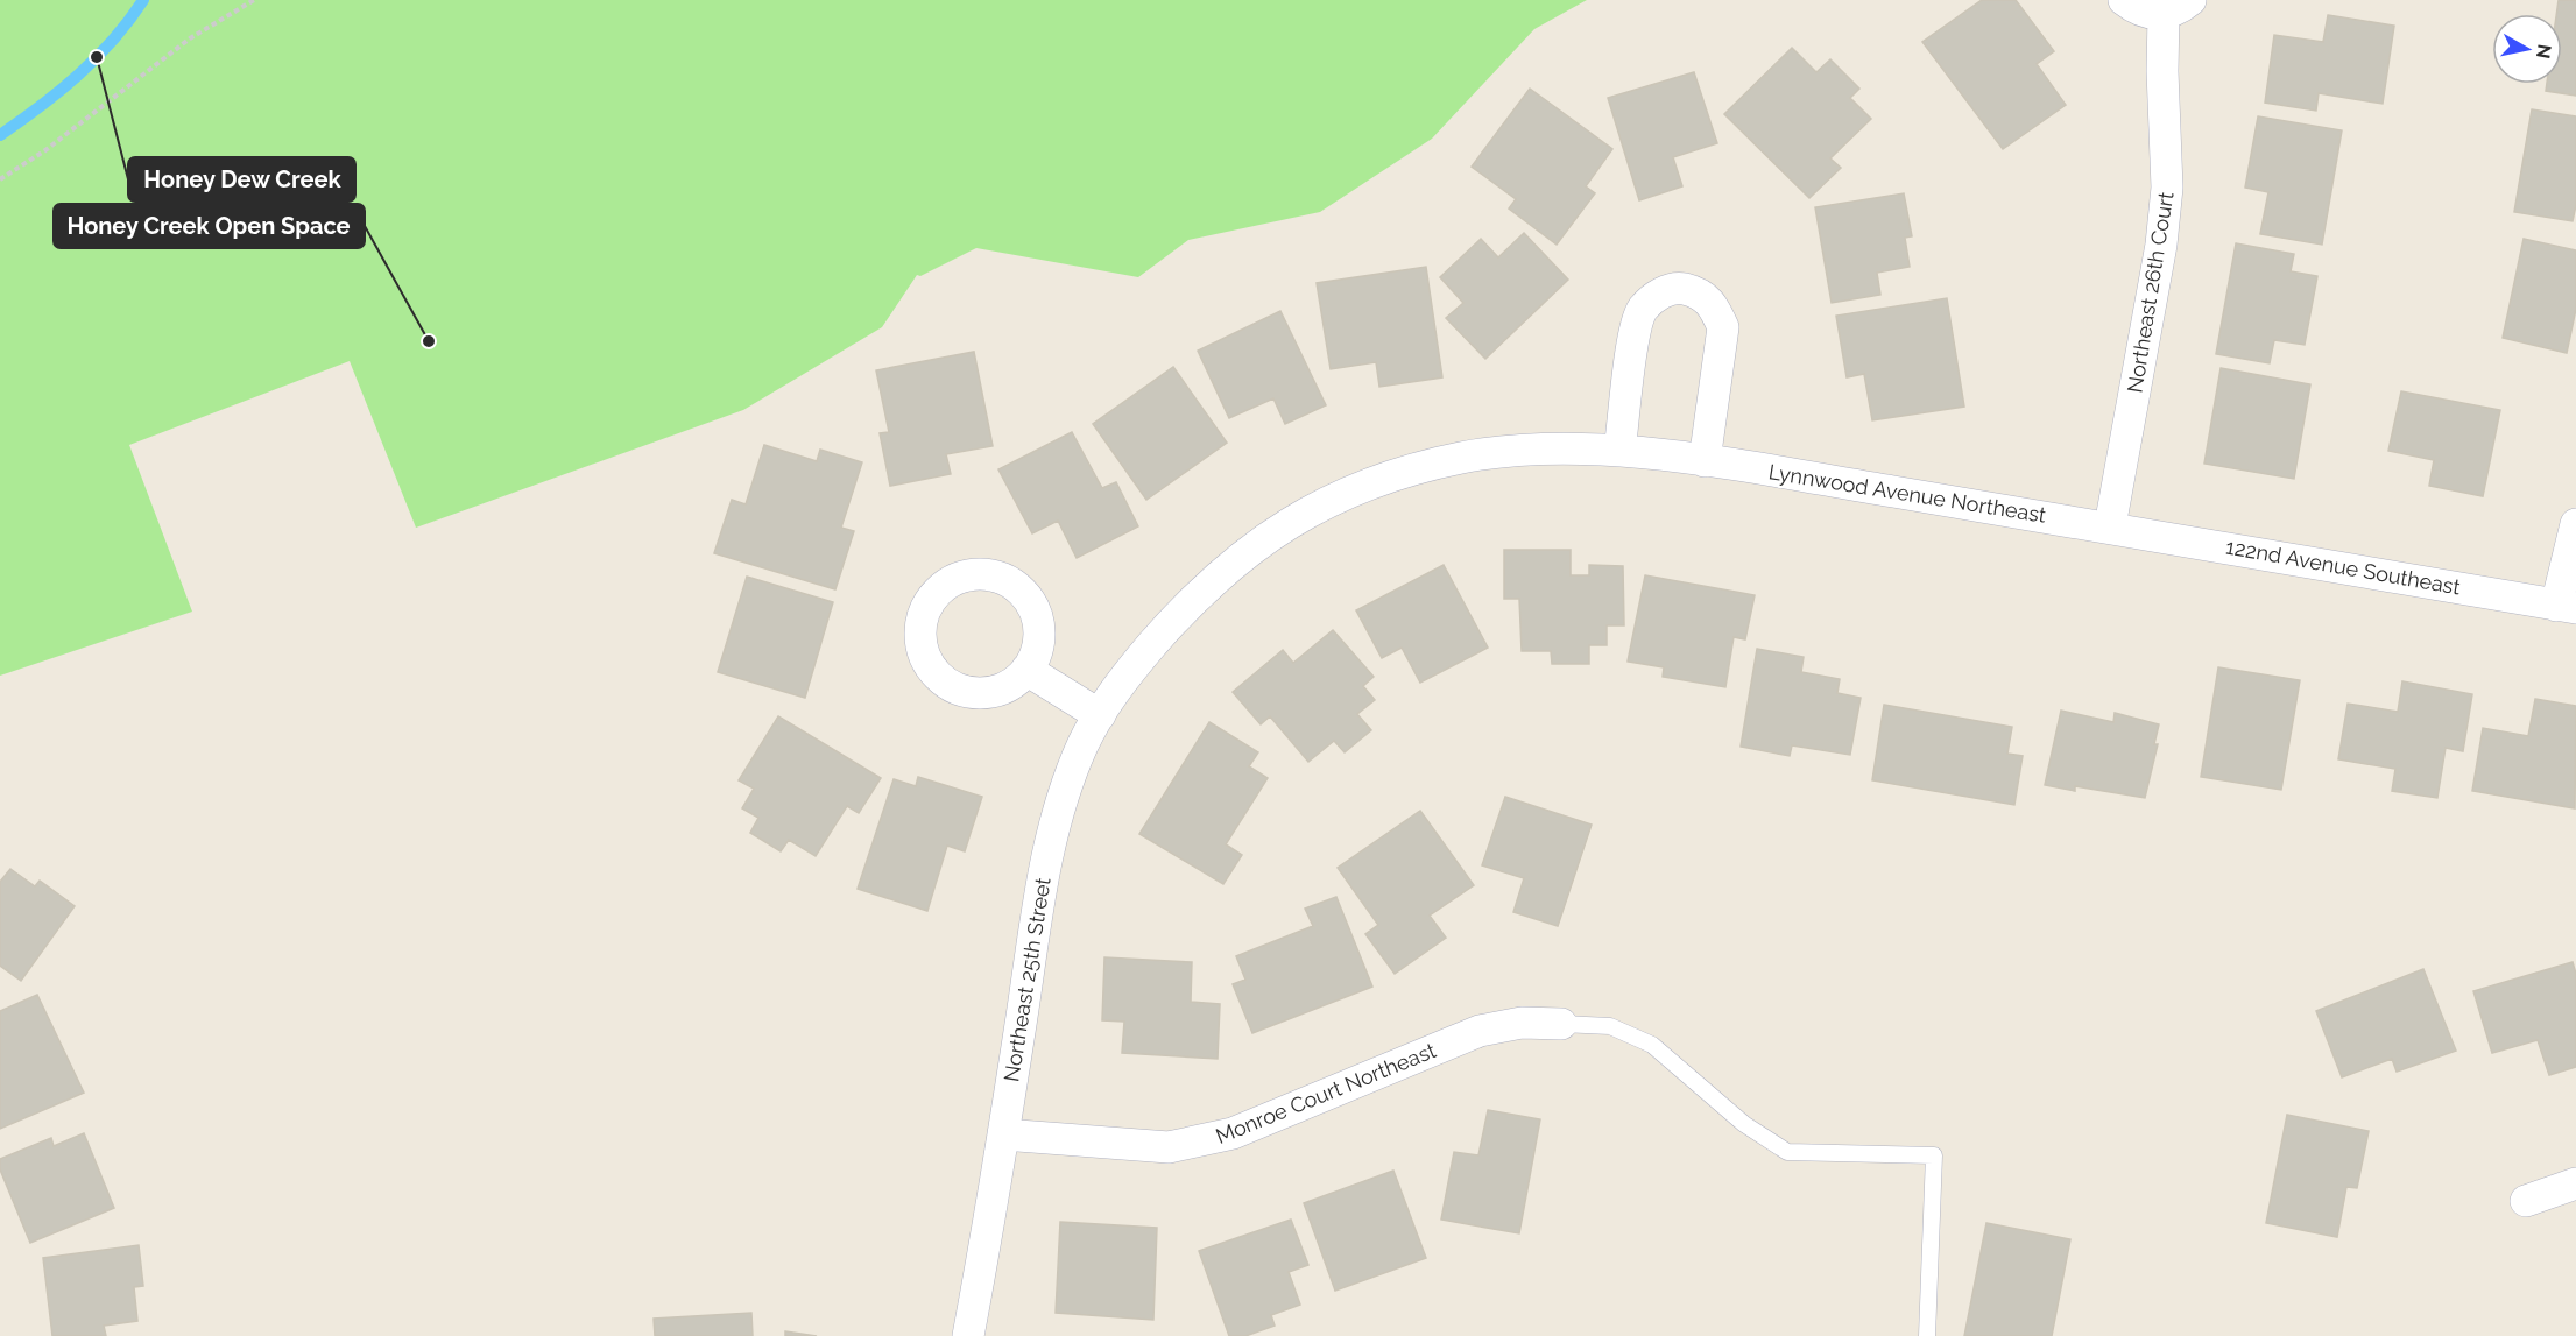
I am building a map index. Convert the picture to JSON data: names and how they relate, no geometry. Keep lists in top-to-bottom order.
{
  "streets": {
    "street": [
      "Northeast 26th Court",
      "Lynnwood Avenue Northeast",
      "122nd Avenue Southeast",
      "Northeast 25th Street",
      "Monroe Court Northeast"
    ]
  },
  "crossings": [
    ["Northeast 26th Court", "Lynnwood Avenue Northeast"],
    ["Northeast 26th Court", "122nd Avenue Southeast"],
    ["Lynnwood Avenue Northeast", "122nd Avenue Southeast"],
    ["Lynnwood Avenue Northeast", "Northeast 25th Street"],
    ["Northeast 25th Street", "Monroe Court Northeast"]
  ],
  "places": ["Honey Dew Creek", "Honey Creek Open Space"],
  "north": "right"
}
